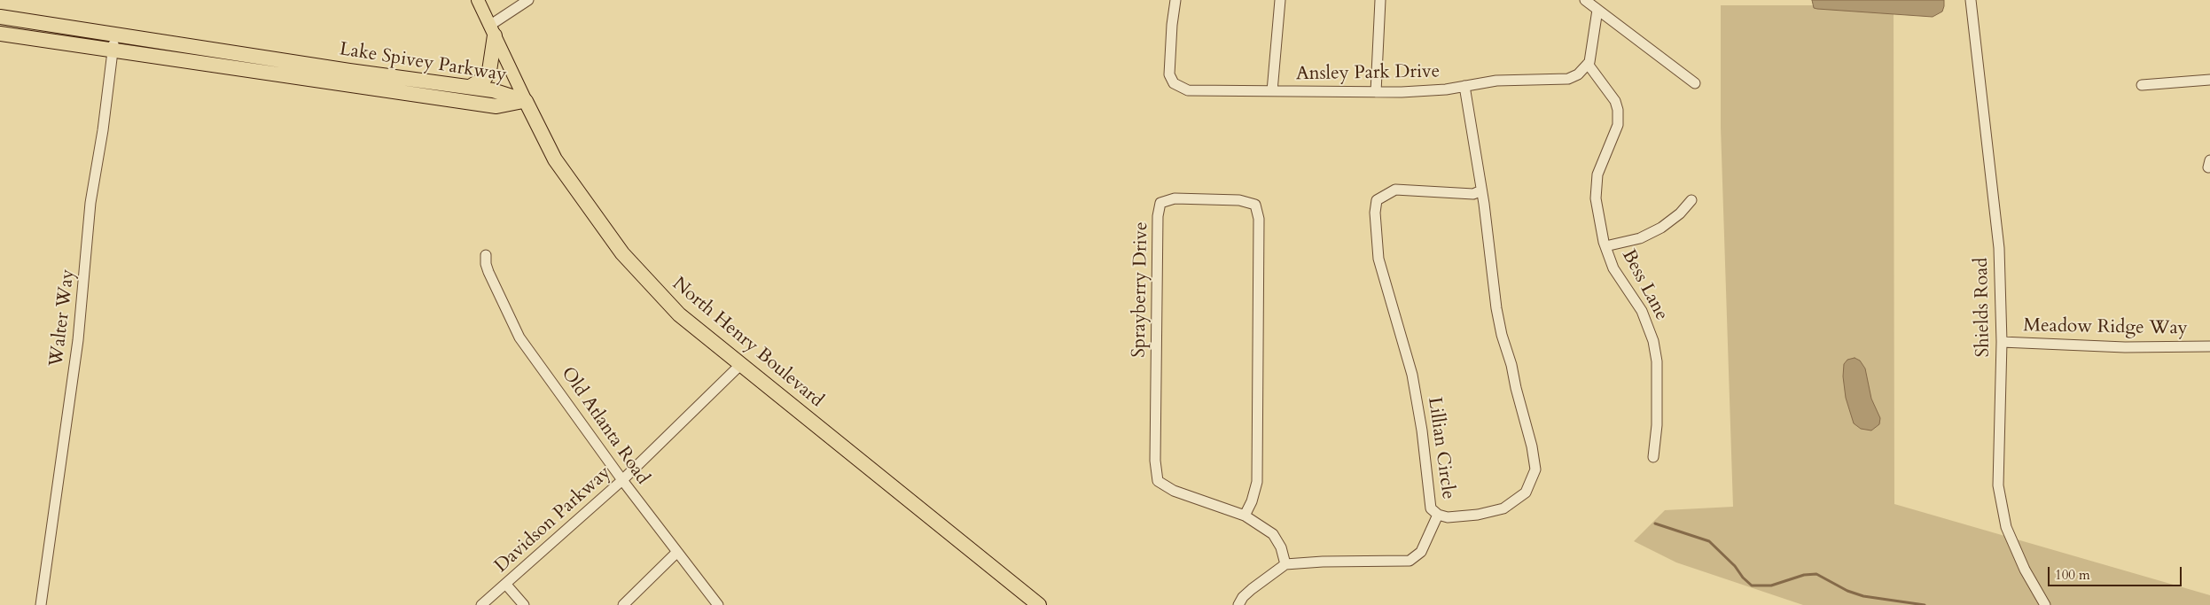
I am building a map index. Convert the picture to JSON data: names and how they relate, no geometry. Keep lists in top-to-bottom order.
{
  "streets": {
    "highway": ["Lake Spivey Parkway", "North Henry Boulevard"],
    "street": [
      "Ansley Park Drive",
      "Bess Lane",
      "Sprayberry Drive",
      "Shields Road",
      "Walter Way",
      "Meadow Ridge Way",
      "Old Atlanta Road",
      "Lillian Circle",
      "Davidson Parkway"
    ]
  },
  "crossings": [
    ["Lake Spivey Parkway", "Walter Way"],
    ["Lake Spivey Parkway", "North Henry Boulevard"],
    ["Ansley Park Drive", "Bess Lane"],
    ["Ansley Park Drive", "Lillian Circle"],
    ["Shields Road", "Meadow Ridge Way"],
    ["North Henry Boulevard", "Davidson Parkway"],
    ["Old Atlanta Road", "Davidson Parkway"]
  ],
  "scale_bar": "100 m"
}
